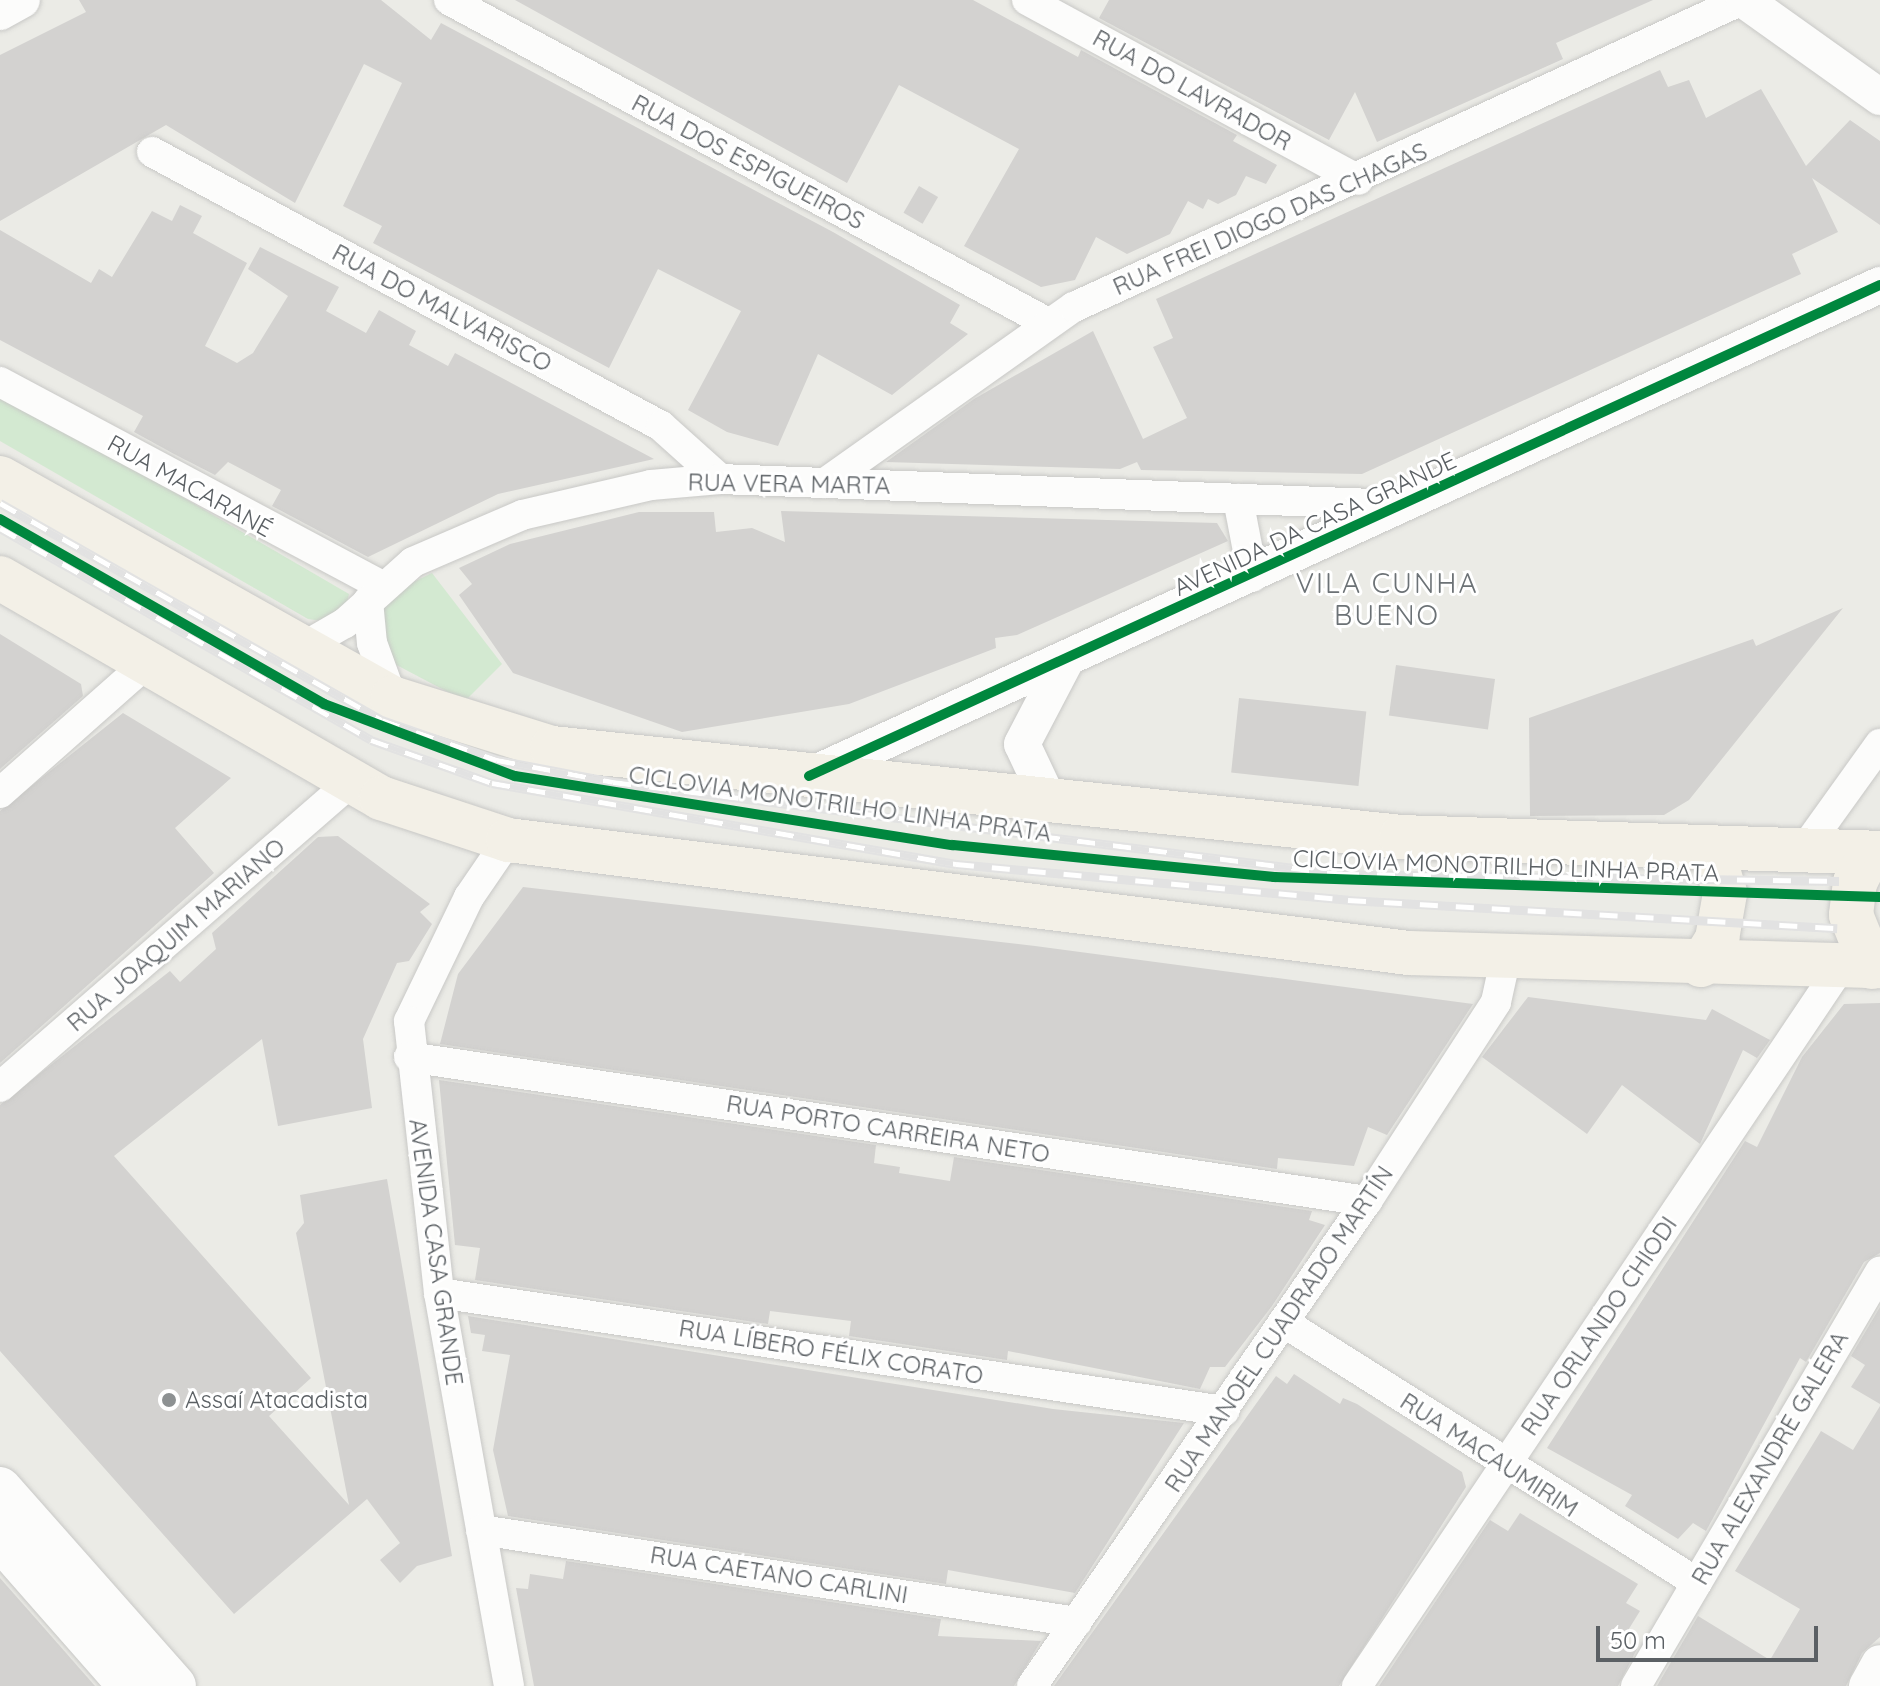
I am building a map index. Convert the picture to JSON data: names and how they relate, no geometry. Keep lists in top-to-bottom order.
{
  "streets": {
    "street": [
      "RUA DO LAVRADOR",
      "RUA DOS ESPIGUEIROS",
      "RUA FREI DIOGO DAS CHAGAS",
      "RUA DO MALVARISCO",
      "RUA VERA MARTA",
      "RUA MACARANÉ",
      "AVENIDA DA CASA GRANDE",
      "RUA JOAQUIM MARIANO",
      "RUA PORTO CARREIRA NETO",
      "AVENIDA CASA GRANDE",
      "RUA ORLANDO CHIODI",
      "RUA MANOEL CUADRADO MARTÍN",
      "RUA LÍBERO FÉLIX CORATO",
      "RUA MACAUMIRIM",
      "RUA ALEXANDRE GALERA",
      "RUA CAETANO CARLINI"
    ],
    "cycle path": ["CICLOVIA MONOTRILHO LINHA PRATA"]
  },
  "crossings": [
    ["RUA DO LAVRADOR", "RUA FREI DIOGO DAS CHAGAS"],
    ["RUA DOS ESPIGUEIROS", "RUA FREI DIOGO DAS CHAGAS"],
    ["RUA FREI DIOGO DAS CHAGAS", "RUA VERA MARTA"],
    ["RUA DO MALVARISCO", "RUA VERA MARTA"],
    ["RUA VERA MARTA", "RUA MACARANÉ"],
    ["RUA VERA MARTA", "AVENIDA DA CASA GRANDE"],
    ["RUA PORTO CARREIRA NETO", "AVENIDA CASA GRANDE"],
    ["RUA PORTO CARREIRA NETO", "RUA MANOEL CUADRADO MARTÍN"],
    ["AVENIDA CASA GRANDE", "RUA LÍBERO FÉLIX CORATO"],
    ["AVENIDA CASA GRANDE", "RUA CAETANO CARLINI"],
    ["RUA ORLANDO CHIODI", "RUA MACAUMIRIM"],
    ["RUA MANOEL CUADRADO MARTÍN", "RUA LÍBERO FÉLIX CORATO"],
    ["RUA MANOEL CUADRADO MARTÍN", "RUA MACAUMIRIM"],
    ["RUA MANOEL CUADRADO MARTÍN", "RUA CAETANO CARLINI"],
    ["RUA MACAUMIRIM", "RUA ALEXANDRE GALERA"]
  ],
  "districts": ["VILA CUNHA BUENO"],
  "places": ["Assaí Atacadista"],
  "scale_bar": "50 m"
}
